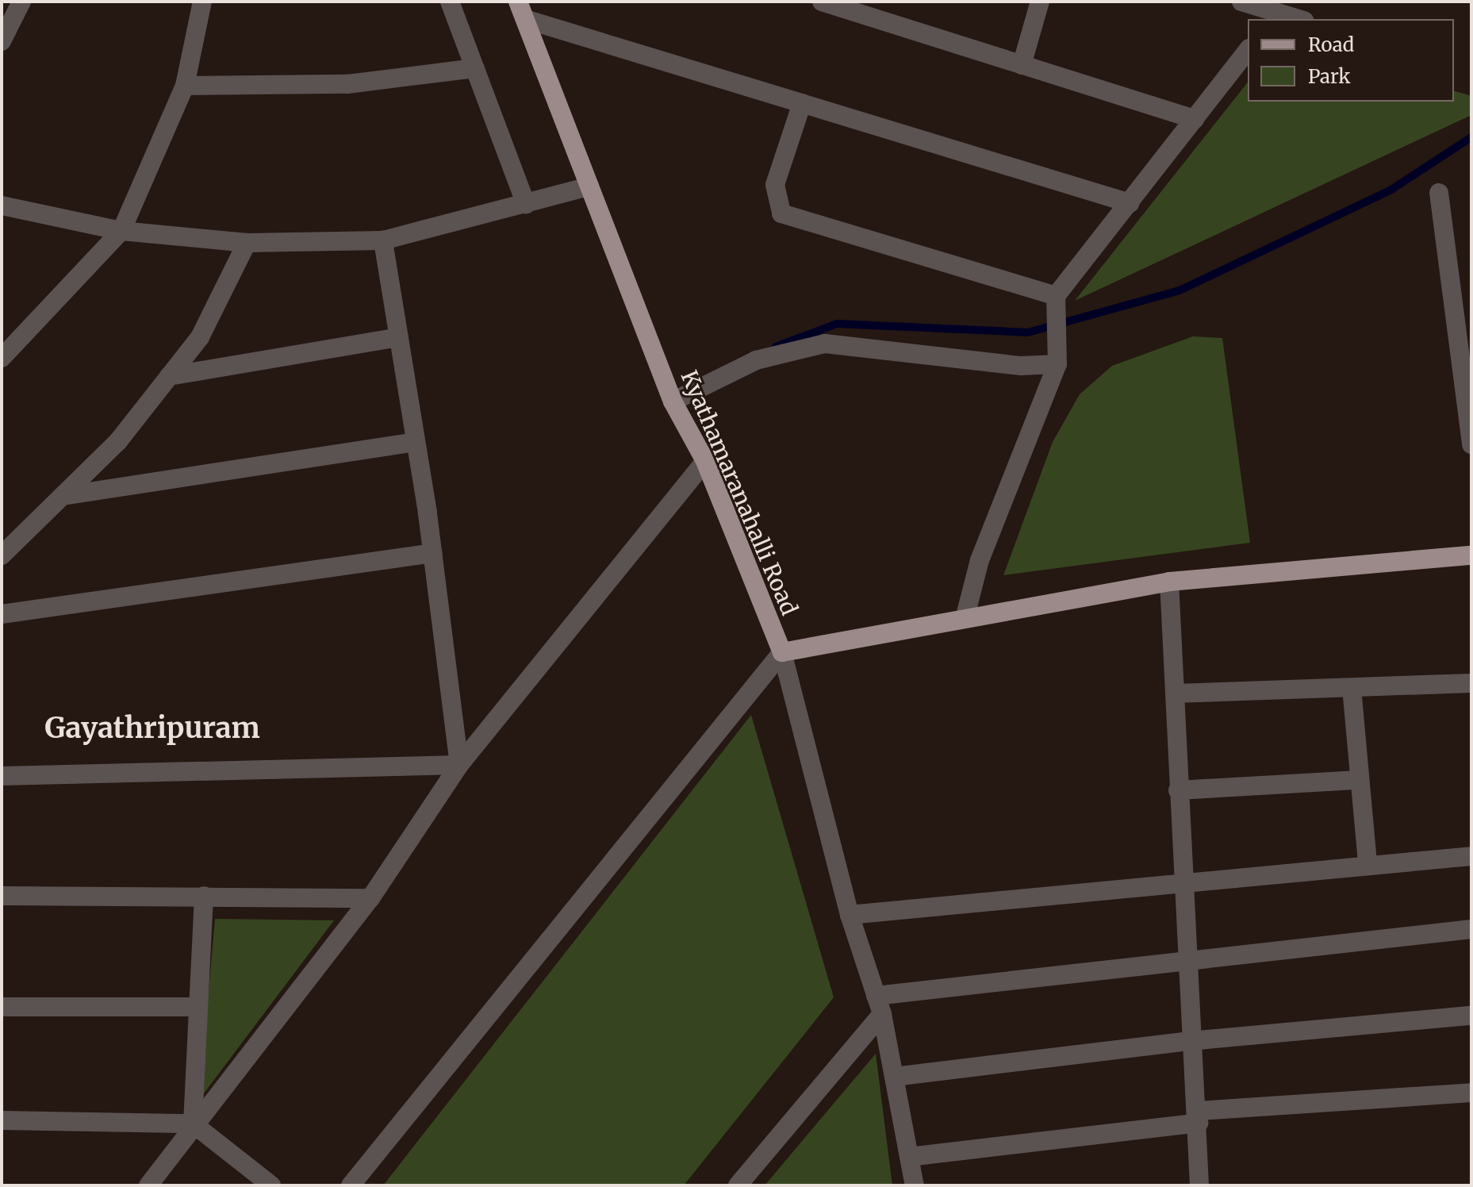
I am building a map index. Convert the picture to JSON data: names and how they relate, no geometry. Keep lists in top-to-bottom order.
{
  "streets": {
    "main road": ["Kyathamaranahalli Road"]
  },
  "districts": ["Gayathripuram"],
  "legend": ["Road", "Park"]
}
